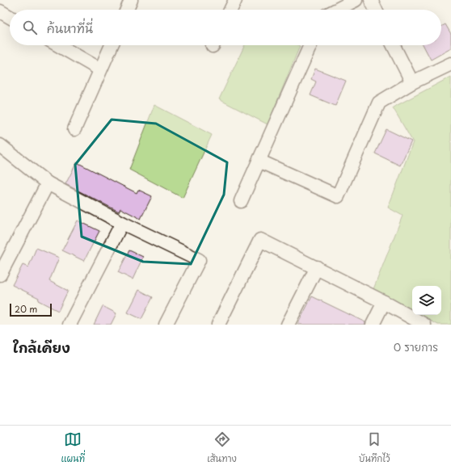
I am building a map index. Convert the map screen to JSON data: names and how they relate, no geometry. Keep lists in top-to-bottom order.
{
  "scale_bar": "20 m",
  "page": {
    "search": "ค้นหาที่นี่",
    "scale": "20 m",
    "heading": ["ใกล้เคียง", "0 รายการ"],
    "nav": ["แผนที่", "เส้นทาง", "บันทึกไว้"]
  }
}
